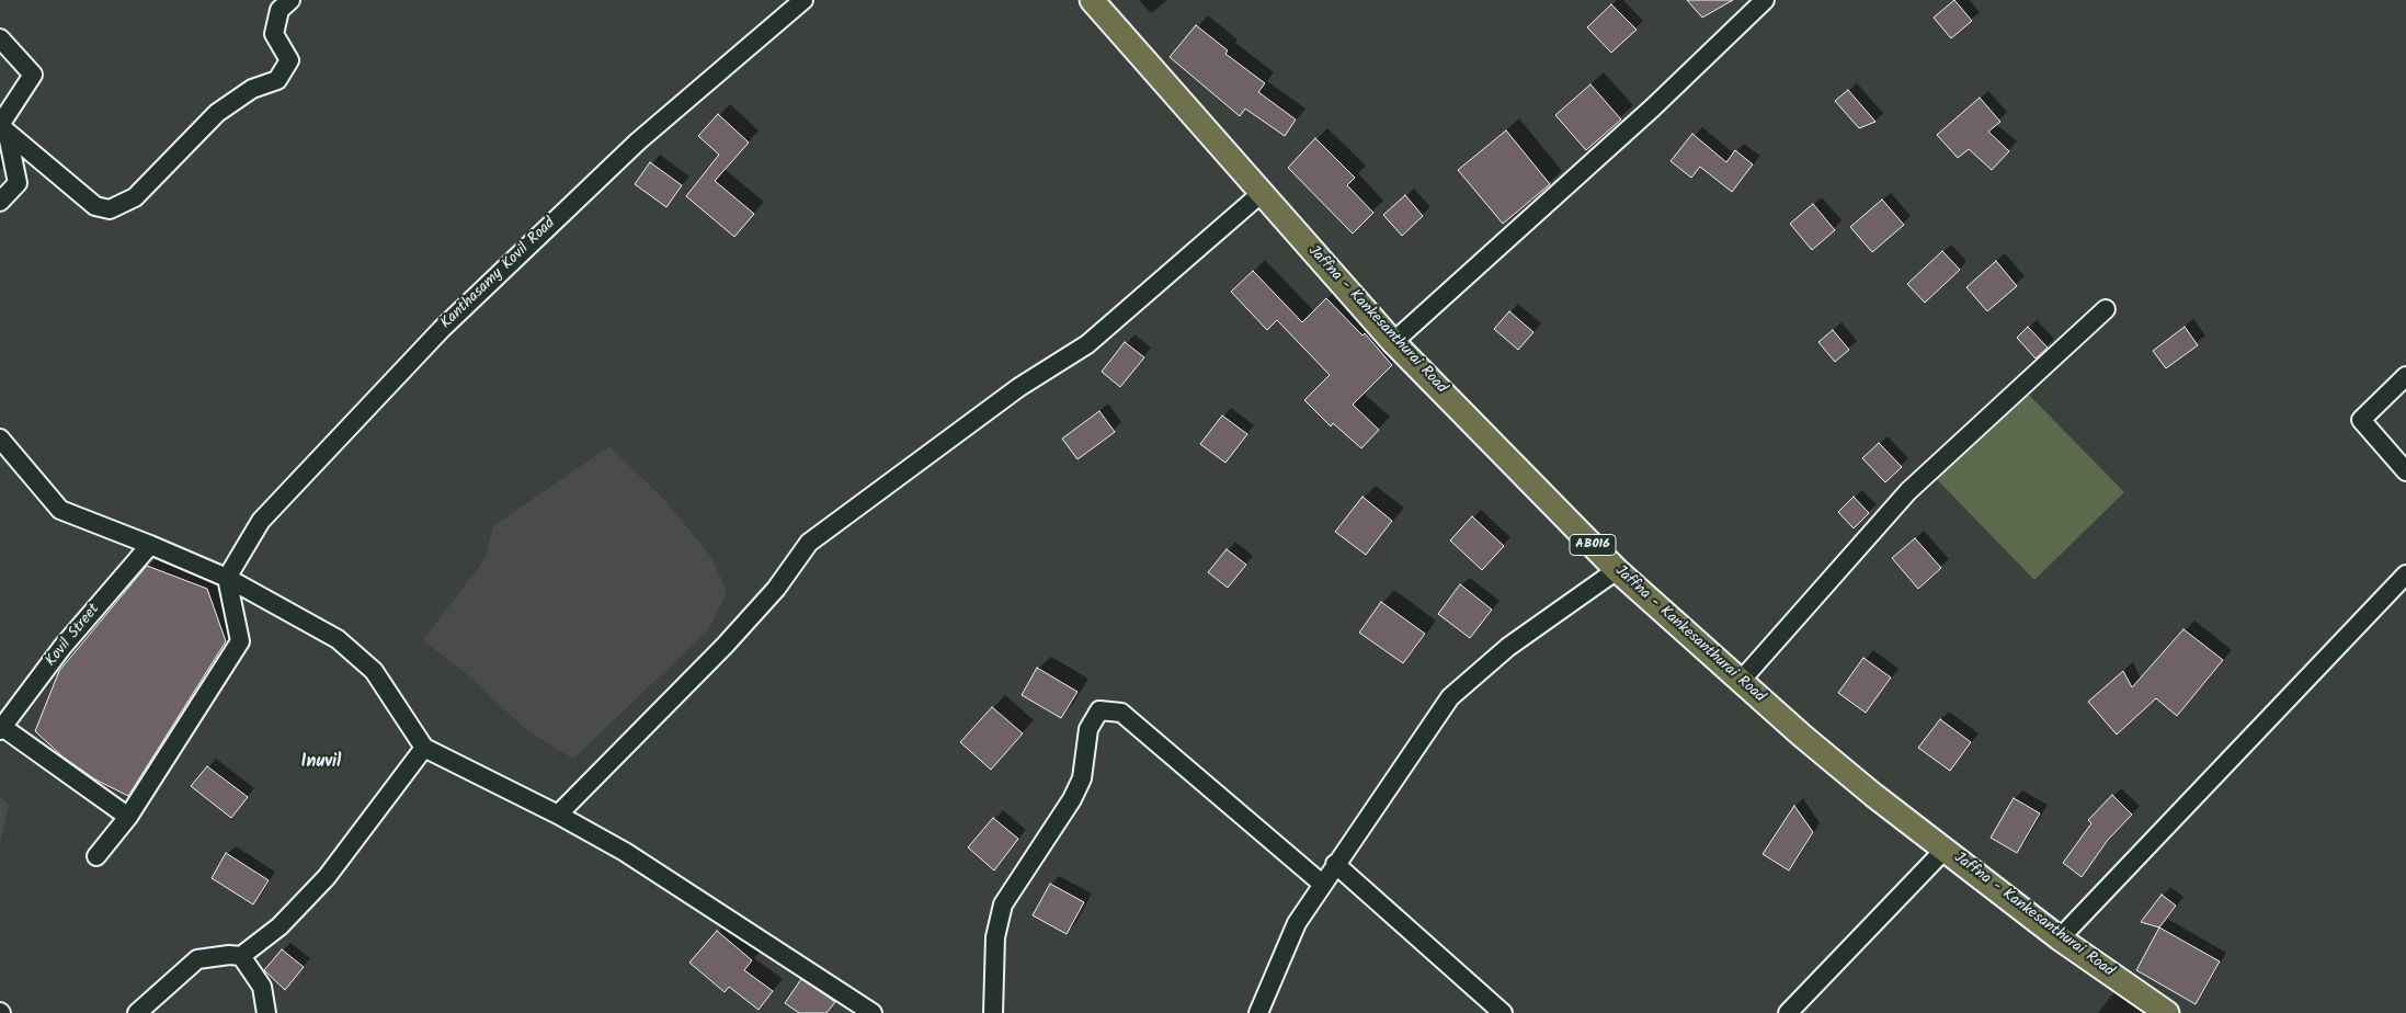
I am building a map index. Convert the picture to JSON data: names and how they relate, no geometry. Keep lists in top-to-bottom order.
{
  "streets": {
    "main road": ["Jaffna - Kankesanthurai Road", "AB016"],
    "street": ["Kanthasamy Kovil Road", "Kovil Street"]
  },
  "districts": ["Inuvil"]
}
